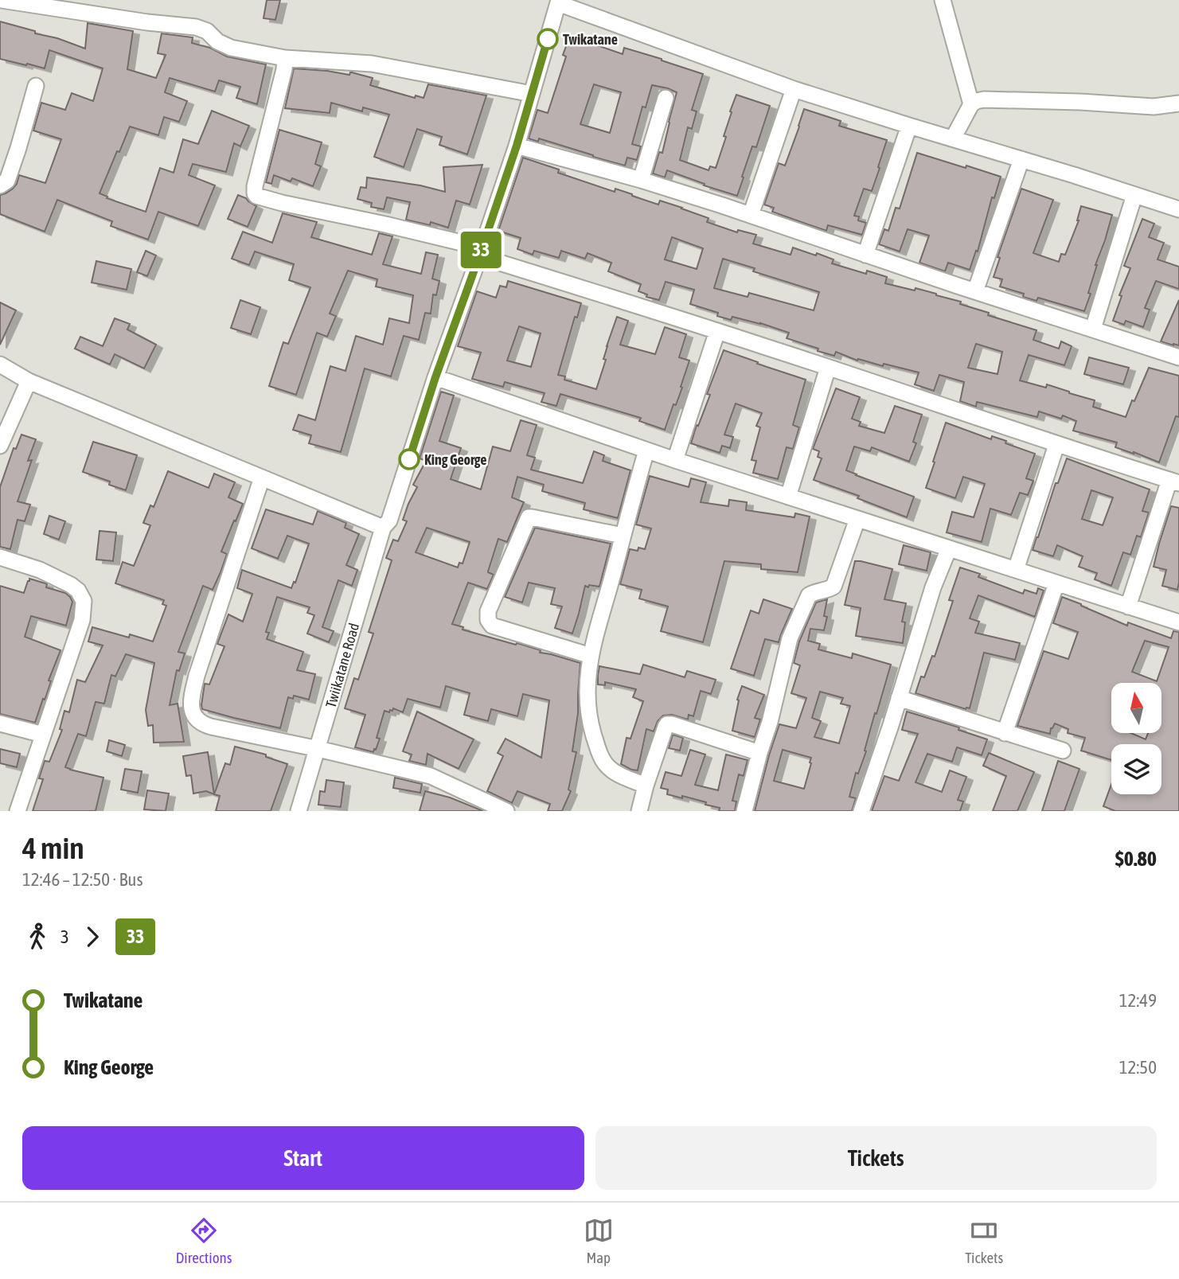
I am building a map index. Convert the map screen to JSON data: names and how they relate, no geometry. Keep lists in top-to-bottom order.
{
  "streets": {
    "street": ["Twiikatane Road"]
  },
  "places": ["Twikatane", "King George"],
  "lines": ["bus line 33"],
  "north": "top",
  "page": {
    "on_map": "33",
    "heading": ["4 min", "12:46 – 12:50 · Bus", "$0.80"],
    "legs": ["3", "33"],
    "list": [
      {
        "name": "Twikatane",
        "value": "12:49"
      },
      {
        "name": "King George",
        "value": "12:50"
      }
    ],
    "buttons": ["Start", "Tickets"],
    "tabs": ["Directions", "Map", "Tickets"]
  }
}
